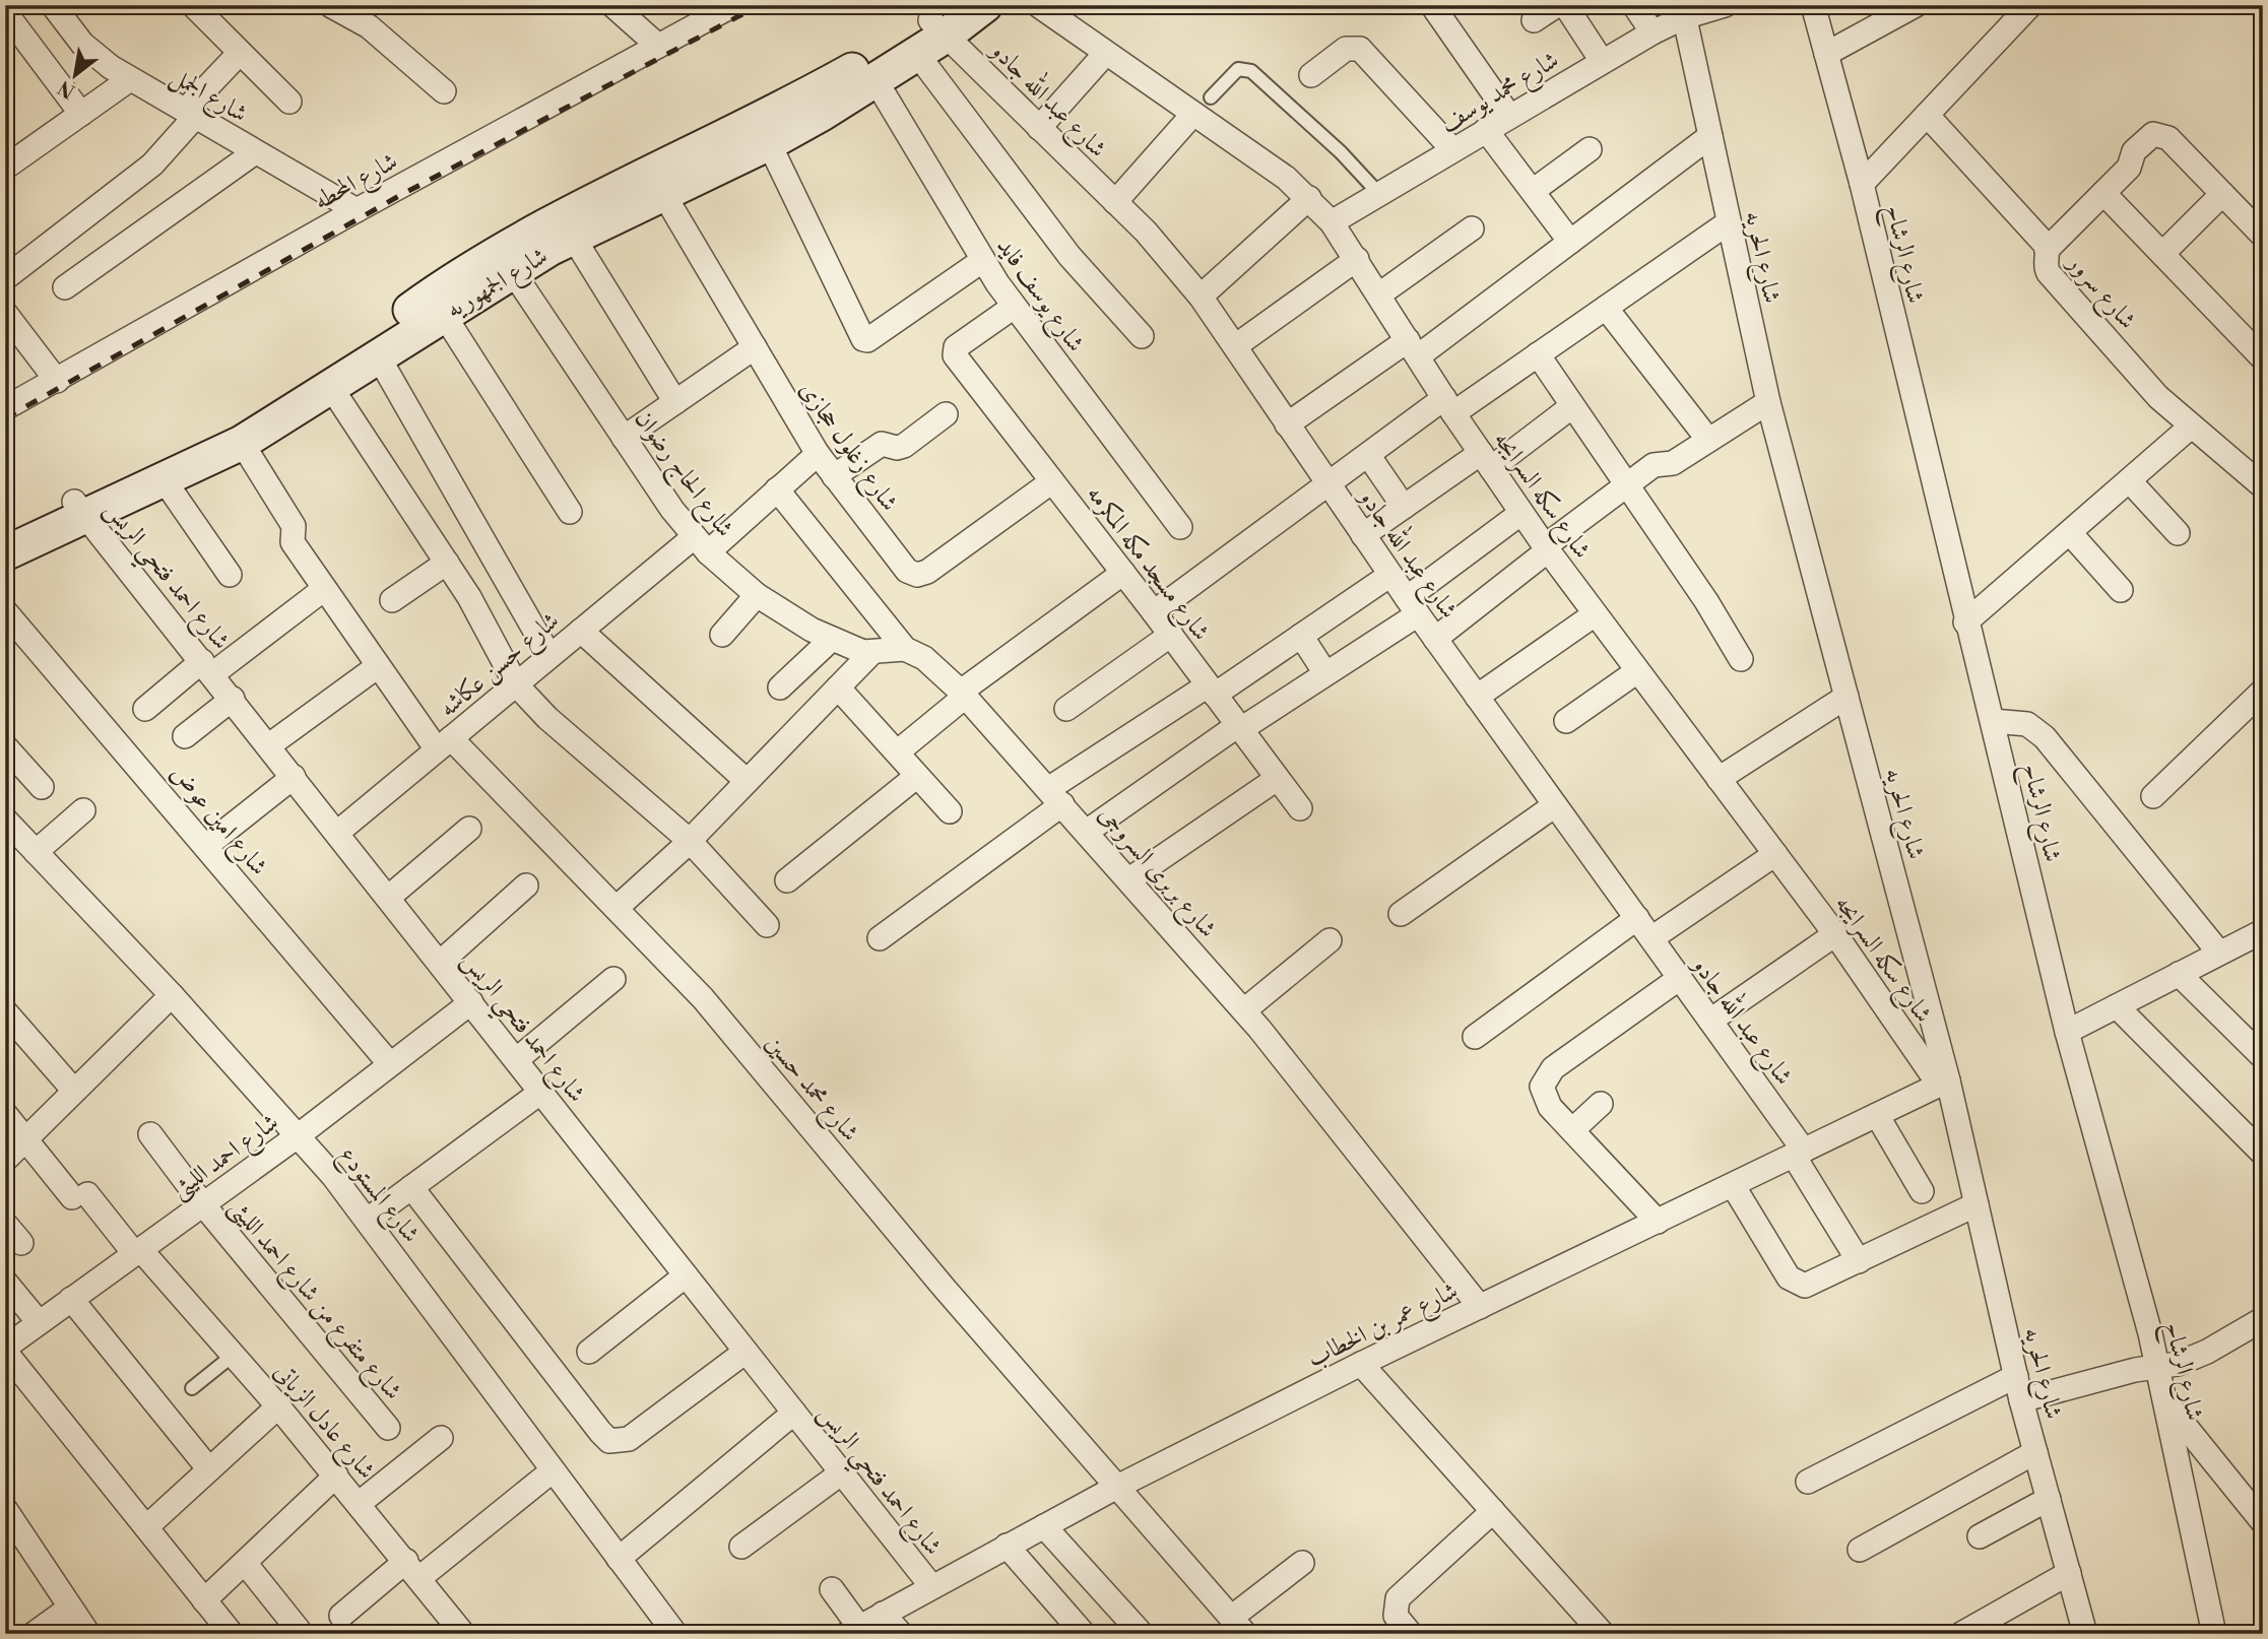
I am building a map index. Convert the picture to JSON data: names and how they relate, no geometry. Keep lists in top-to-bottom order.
{
  "streets": {
    "main road": ["شارع الجمهوريه"],
    "street": [
      "شارع محمد يوسف",
      "شارع الجمل",
      "شارع عبد الله جادو",
      "شارع المحطه",
      "شارع الرشاح",
      "شارع الحريه",
      "شارع سرور",
      "شارع يوسف فايد",
      "شارع زغلول حجازى",
      "شارع الحاج رضوان",
      "شارع سكه السرايجه",
      "شارع مسجد مكه المكرمه",
      "شارع احمد فتحي الريس",
      "شارع حسن عكاشه",
      "شارع امين عوض",
      "شارع بربرى السروجى",
      "شارع محمد حسين",
      "شارع احمد الليثى",
      "شارع المستودع",
      "شارع متفرع من شارع احمد الليثى",
      "شارع عمر بن الخطاب",
      "شارع عادل الزياتى"
    ]
  },
  "crossings": [
    ["شارع محمد يوسف", "شارع الحريه"],
    ["شارع محمد يوسف", "شارع سكه السرايجه"],
    ["شارع الجمل", "شارع المحطه"],
    ["شارع عبد الله جادو", "شارع الجمهوريه"],
    ["شارع عبد الله جادو", "شارع عمر بن الخطاب"],
    ["شارع الحريه", "شارع سكه السرايجه"],
    ["شارع الحريه", "شارع عمر بن الخطاب"],
    ["شارع الجمهوريه", "شارع يوسف فايد"],
    ["شارع الجمهوريه", "شارع زغلول حجازى"],
    ["شارع الجمهوريه", "شارع الحاج رضوان"],
    ["شارع الجمهوريه", "شارع احمد فتحي الريس"],
    ["شارع الجمهوريه", "شارع محمد حسين"],
    ["شارع يوسف فايد", "شارع مسجد مكه المكرمه"],
    ["شارع زغلول حجازى", "شارع مسجد مكه المكرمه"],
    ["شارع زغلول حجازى", "شارع حسن عكاشه"],
    ["شارع الحاج رضوان", "شارع حسن عكاشه"],
    ["شارع الحاج رضوان", "شارع بربرى السروجى"],
    ["شارع سكه السرايجه", "شارع عمر بن الخطاب"],
    ["شارع احمد فتحي الريس", "شارع حسن عكاشه"],
    ["شارع احمد فتحي الريس", "شارع احمد الليثى"],
    ["شارع احمد فتحي الريس", "شارع عمر بن الخطاب"],
    ["شارع حسن عكاشه", "شارع بربرى السروجى"],
    ["شارع حسن عكاشه", "شارع محمد حسين"],
    ["شارع امين عوض", "شارع احمد الليثى"],
    ["شارع بربرى السروجى", "شارع عمر بن الخطاب"],
    ["شارع محمد حسين", "شارع عمر بن الخطاب"],
    ["شارع احمد الليثى", "شارع المستودع"],
    ["شارع احمد الليثى", "شارع متفرع من شارع احمد الليثى"],
    ["شارع احمد الليثى", "شارع عادل الزياتى"]
  ],
  "north": "bottom left"
}
